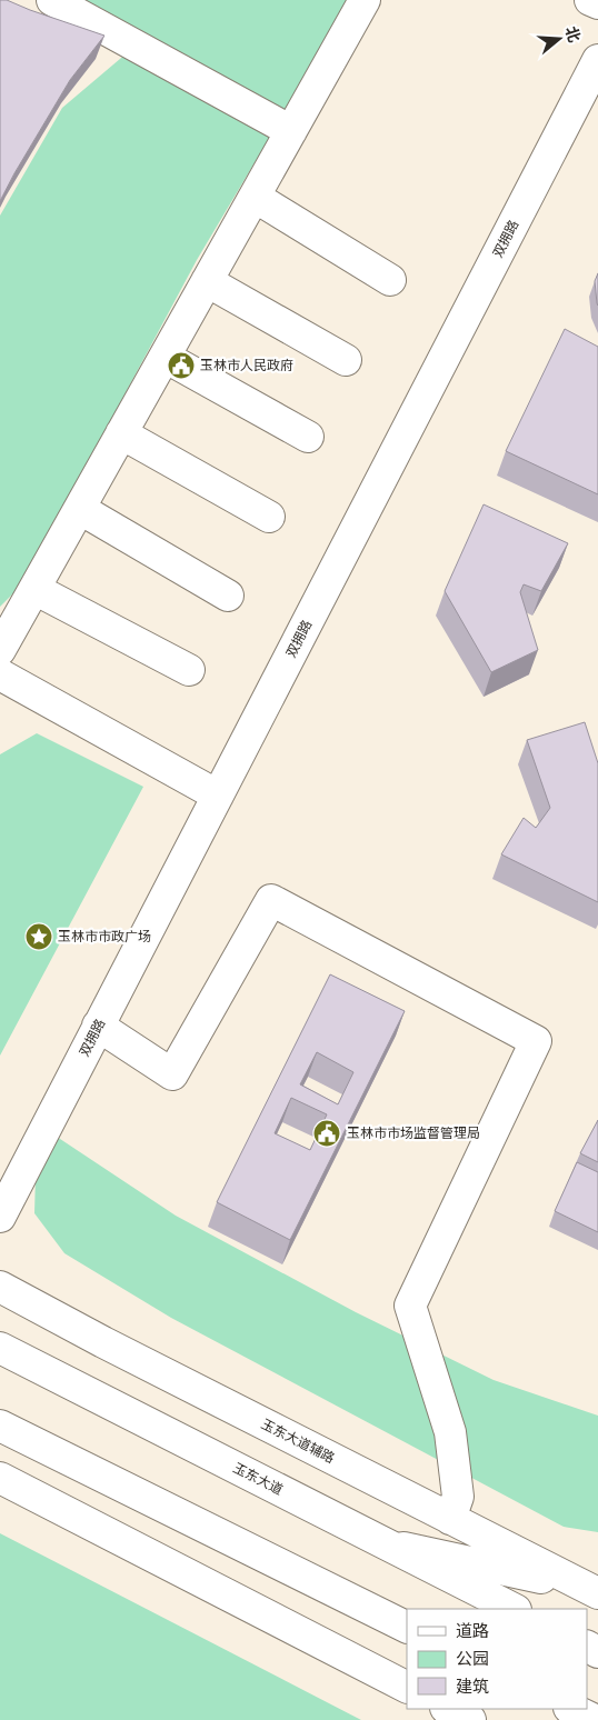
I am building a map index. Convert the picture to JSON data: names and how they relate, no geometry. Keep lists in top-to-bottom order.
{
  "streets": {
    "street": ["双拥路", "玉东大道辅路", "玉东大道"]
  },
  "places": {
    "public building": ["玉林市人民政府", "玉林市市场监督管理局"],
    "place": ["玉林市市政广场"]
  },
  "legend": ["道路", "公园", "建筑"],
  "north": "right"
}
